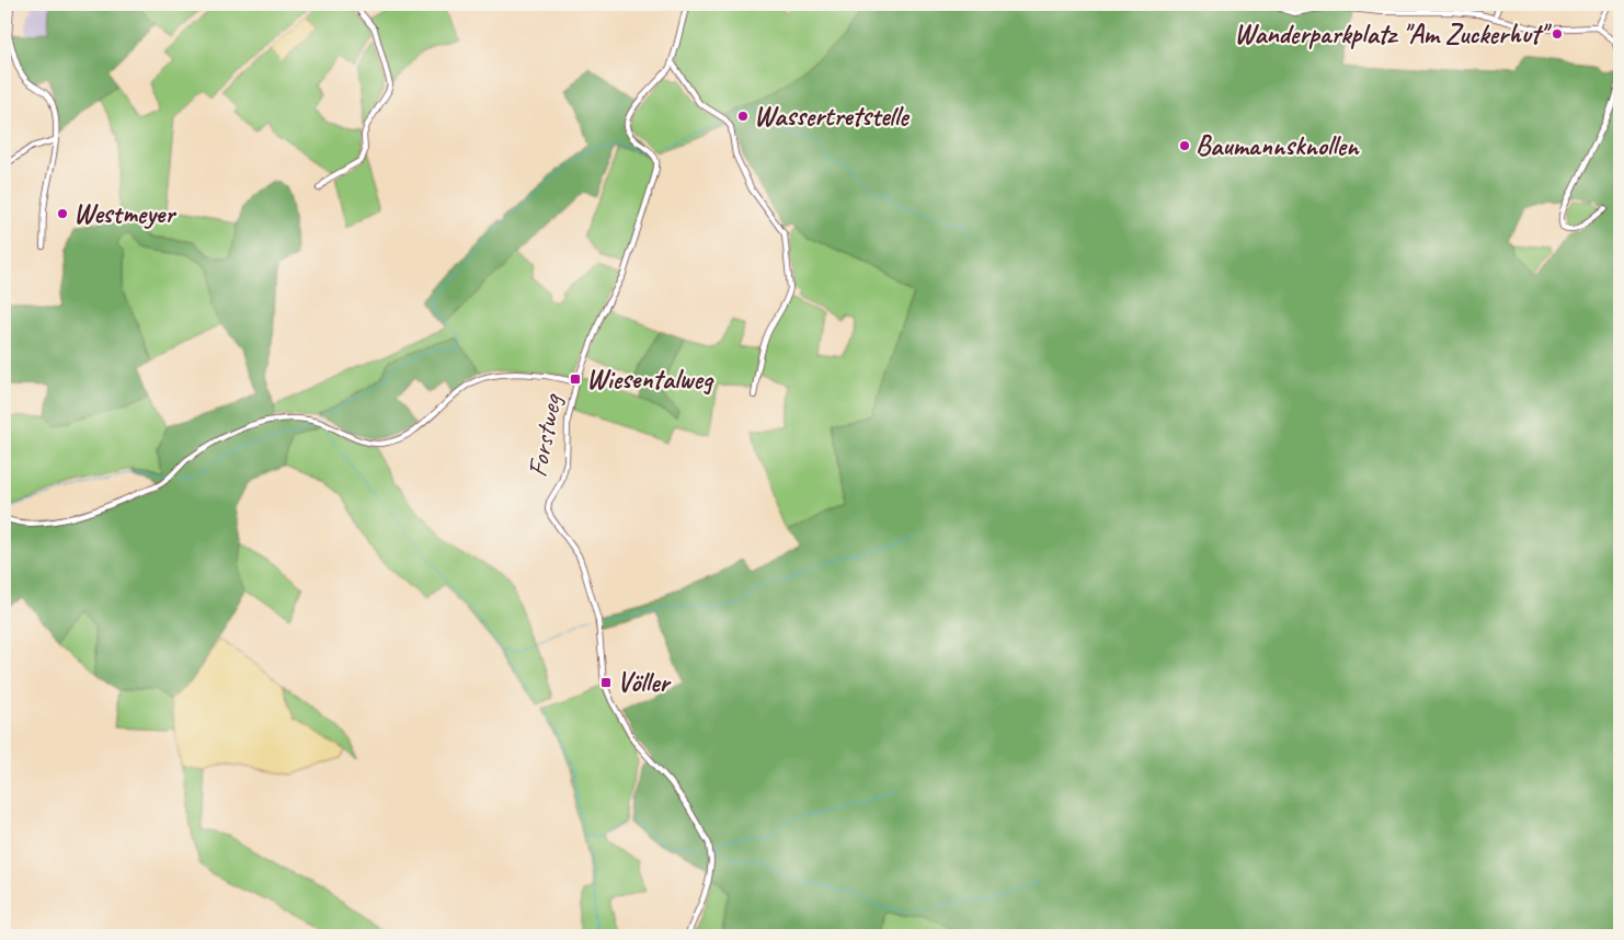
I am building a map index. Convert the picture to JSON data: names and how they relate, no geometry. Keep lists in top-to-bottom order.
{
  "streets": {
    "street": ["Forstweg"]
  },
  "places": {
    "other": [
      "Wanderparkplatz \"Am Zuckerhut\"",
      "Wassertretstelle",
      "Baumannsknollen",
      "Westmeyer"
    ],
    "transit": ["Wiesentalweg", "Völler"]
  }
}
